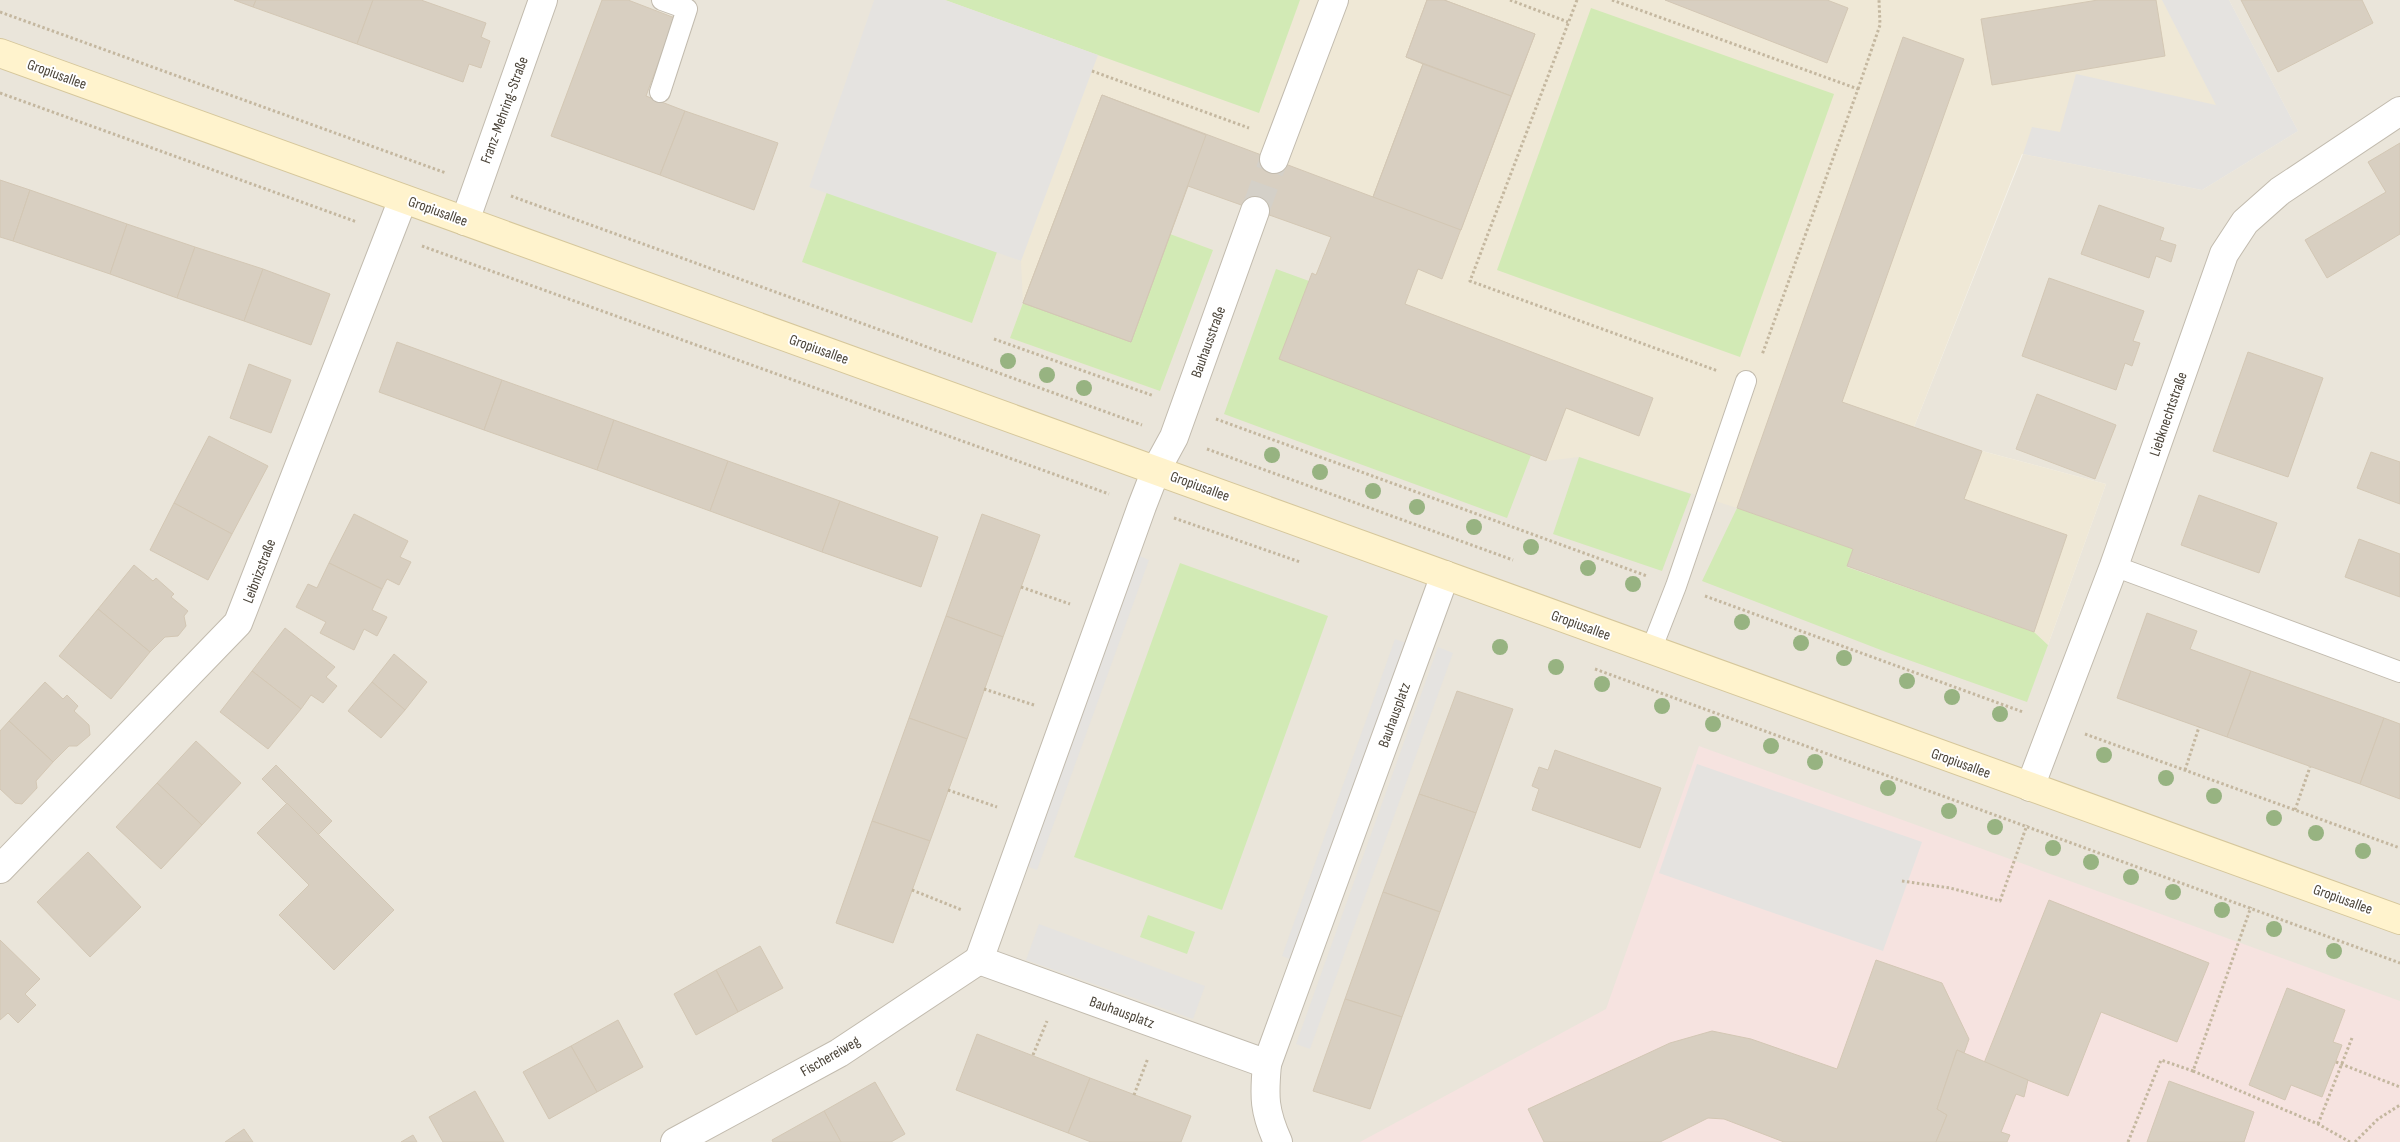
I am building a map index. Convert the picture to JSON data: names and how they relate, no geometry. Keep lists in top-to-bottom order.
{
  "streets": {
    "street": [
      "Gropiusallee",
      "Franz-Mehring-Straße",
      "Bauhausstraße",
      "Liebknechtstraße",
      "Leibnizstraße",
      "Bauhausplatz",
      "Fischereiweg"
    ]
  },
  "crossings": [
    ["Gropiusallee", "Franz-Mehring-Straße"],
    ["Gropiusallee", "Bauhausstraße"],
    ["Gropiusallee", "Liebknechtstraße"],
    ["Gropiusallee", "Leibnizstraße"],
    ["Gropiusallee", "Bauhausplatz"],
    ["Bauhausplatz", "Fischereiweg"]
  ]
}
